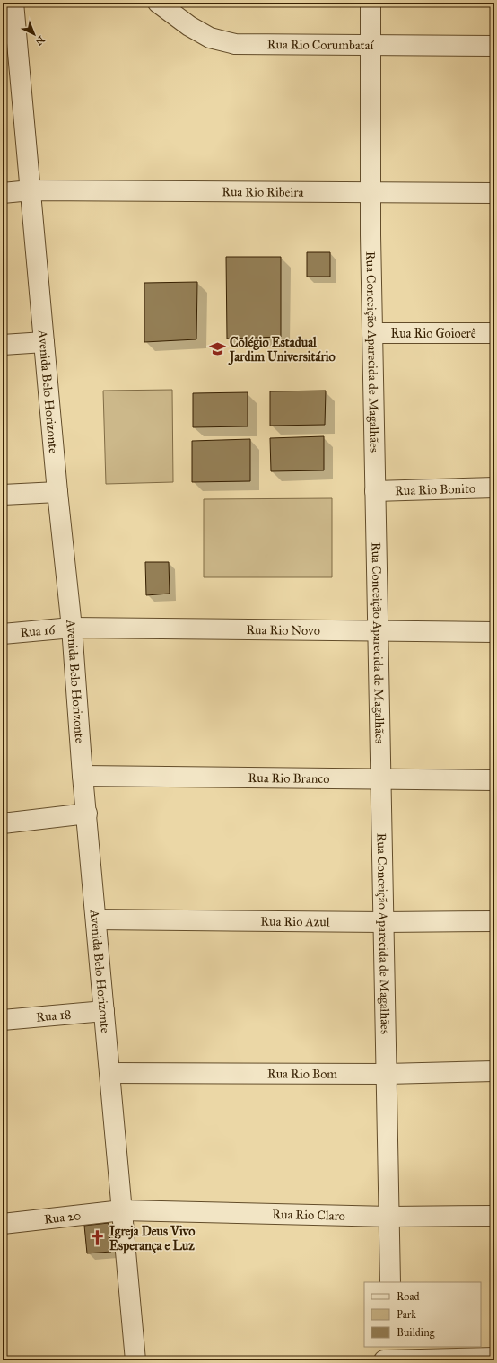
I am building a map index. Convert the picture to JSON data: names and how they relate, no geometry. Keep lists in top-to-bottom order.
{
  "streets": {
    "street": [
      "Rua Rio Corumbataí",
      "Rua Rio Ribeira",
      "Rua Rio Goioerê",
      "Rua Conceição Aparecida de Magalhães",
      "Avenida Belo Horizonte",
      "Rua Rio Bonito",
      "Rua Rio Novo",
      "Rua 16",
      "Rua Rio Branco",
      "Rua Rio Azul",
      "Rua 18",
      "Rua Rio Bom",
      "Rua Rio Claro",
      "Rua 20"
    ]
  },
  "crossings": [
    ["Rua Rio Corumbataí", "Rua Conceição Aparecida de Magalhães"],
    ["Rua Rio Ribeira", "Rua Conceição Aparecida de Magalhães"],
    ["Rua Rio Ribeira", "Avenida Belo Horizonte"],
    ["Rua Rio Goioerê", "Rua Conceição Aparecida de Magalhães"],
    ["Rua Conceição Aparecida de Magalhães", "Rua Rio Bonito"],
    ["Rua Conceição Aparecida de Magalhães", "Rua Rio Novo"],
    ["Rua Conceição Aparecida de Magalhães", "Rua Rio Branco"],
    ["Rua Conceição Aparecida de Magalhães", "Rua Rio Azul"],
    ["Rua Conceição Aparecida de Magalhães", "Rua Rio Bom"],
    ["Rua Conceição Aparecida de Magalhães", "Rua Rio Claro"],
    ["Avenida Belo Horizonte", "Rua Rio Novo"],
    ["Avenida Belo Horizonte", "Rua 16"],
    ["Avenida Belo Horizonte", "Rua Rio Branco"],
    ["Avenida Belo Horizonte", "Rua Rio Azul"],
    ["Avenida Belo Horizonte", "Rua 18"],
    ["Avenida Belo Horizonte", "Rua Rio Bom"],
    ["Avenida Belo Horizonte", "Rua Rio Claro"],
    ["Avenida Belo Horizonte", "Rua 20"],
    ["Rua Rio Novo", "Rua 16"],
    ["Rua Rio Claro", "Rua 20"]
  ],
  "places": {
    "school or university": ["Colégio Estadual Jardim Universitário"],
    "church": ["Igreja Deus Vivo Esperança e Luz"]
  },
  "legend": ["Road", "Park", "Building"],
  "north": "bottom right"
}
